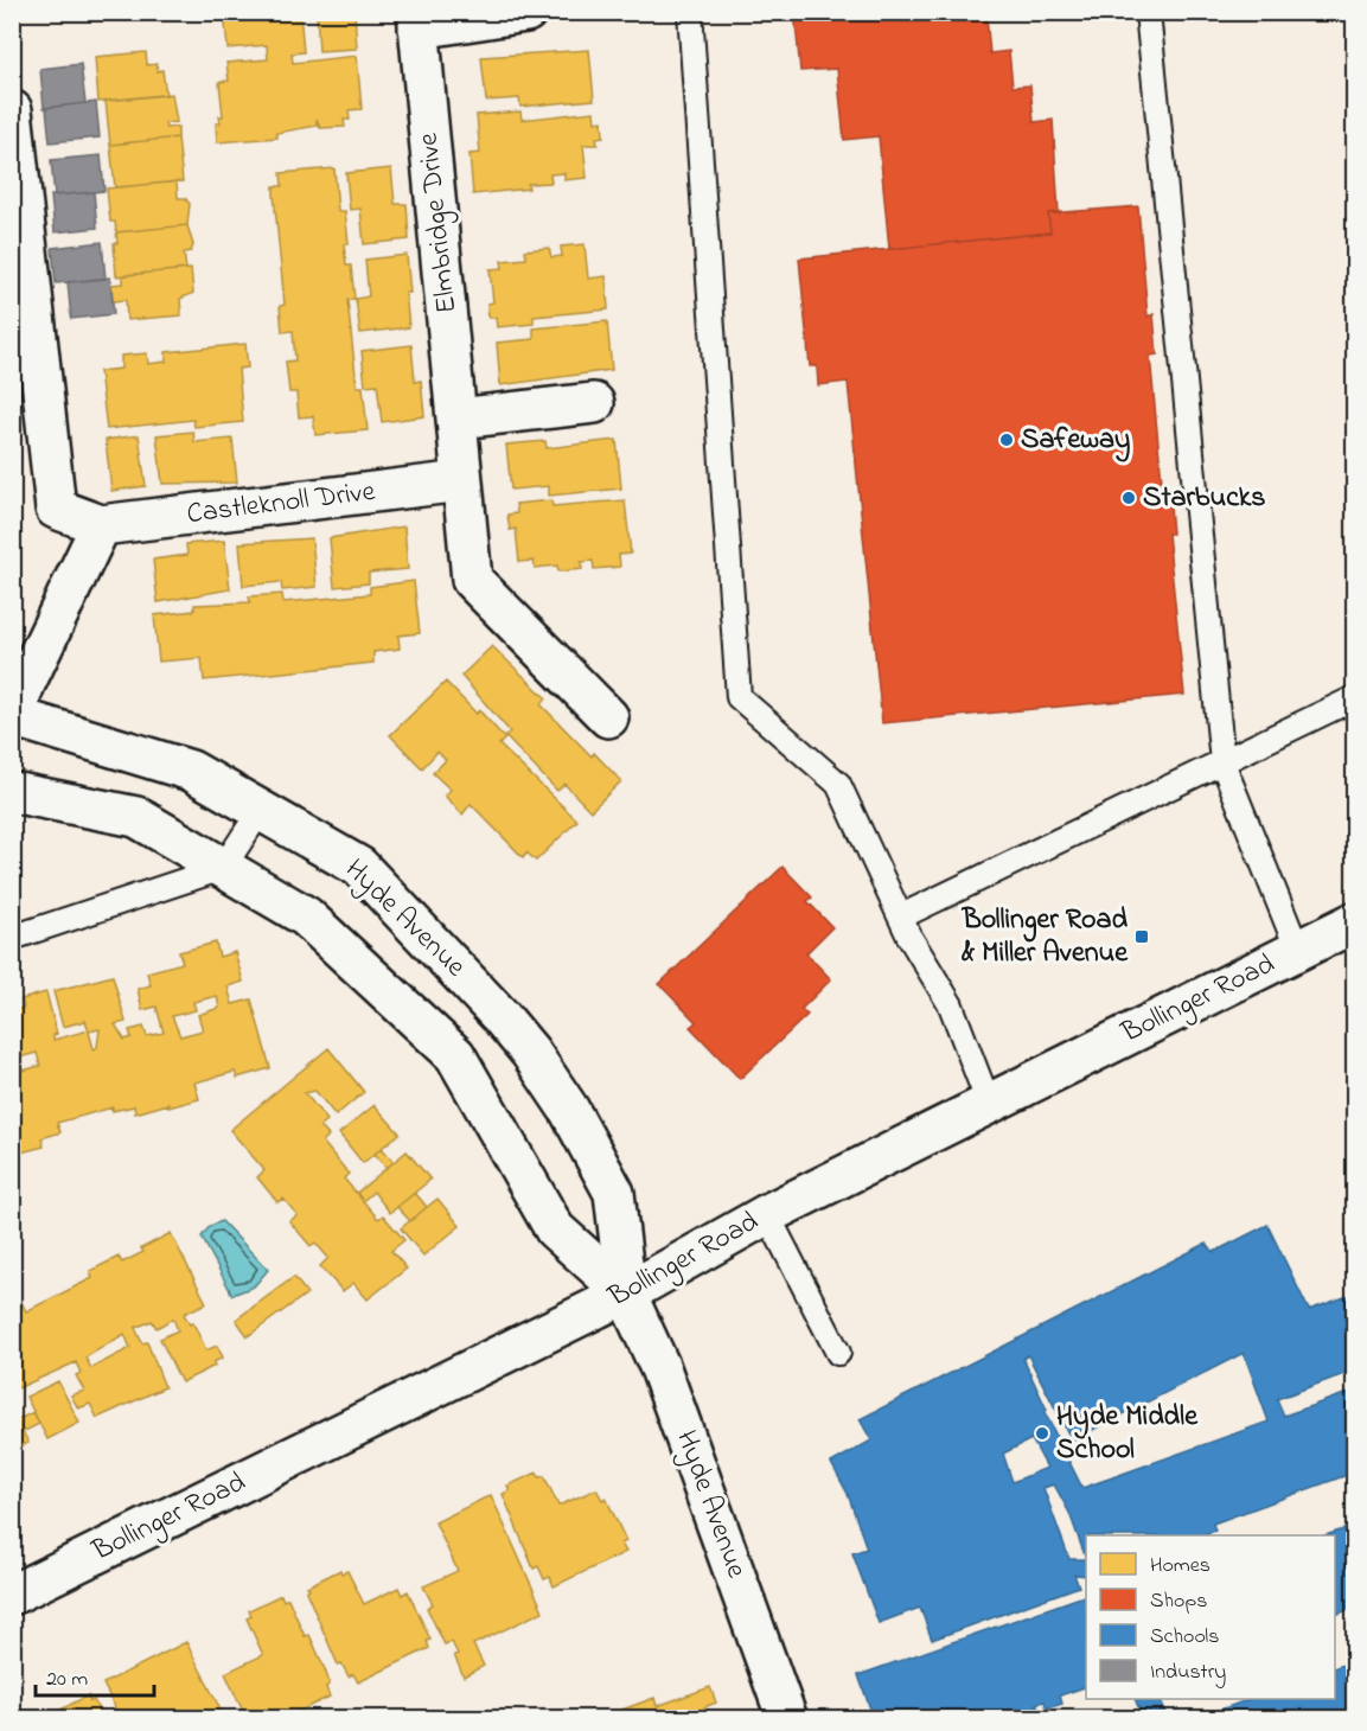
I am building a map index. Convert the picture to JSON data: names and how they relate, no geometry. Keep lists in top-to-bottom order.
{
  "streets": {
    "street": [
      "Elmbridge Drive",
      "Castleknoll Drive",
      "Hyde Avenue",
      "Bollinger Road"
    ]
  },
  "crossings": [
    ["Elmbridge Drive", "Castleknoll Drive"],
    ["Hyde Avenue", "Bollinger Road"]
  ],
  "places": {
    "other": ["Safeway", "Starbucks", "Hyde Middle School"],
    "transit": ["Bollinger Road & Miller Avenue"]
  },
  "legend": [
    "Homes",
    "Shops",
    "Schools",
    "Industry"
  ],
  "scale_bar": "20 m"
}
